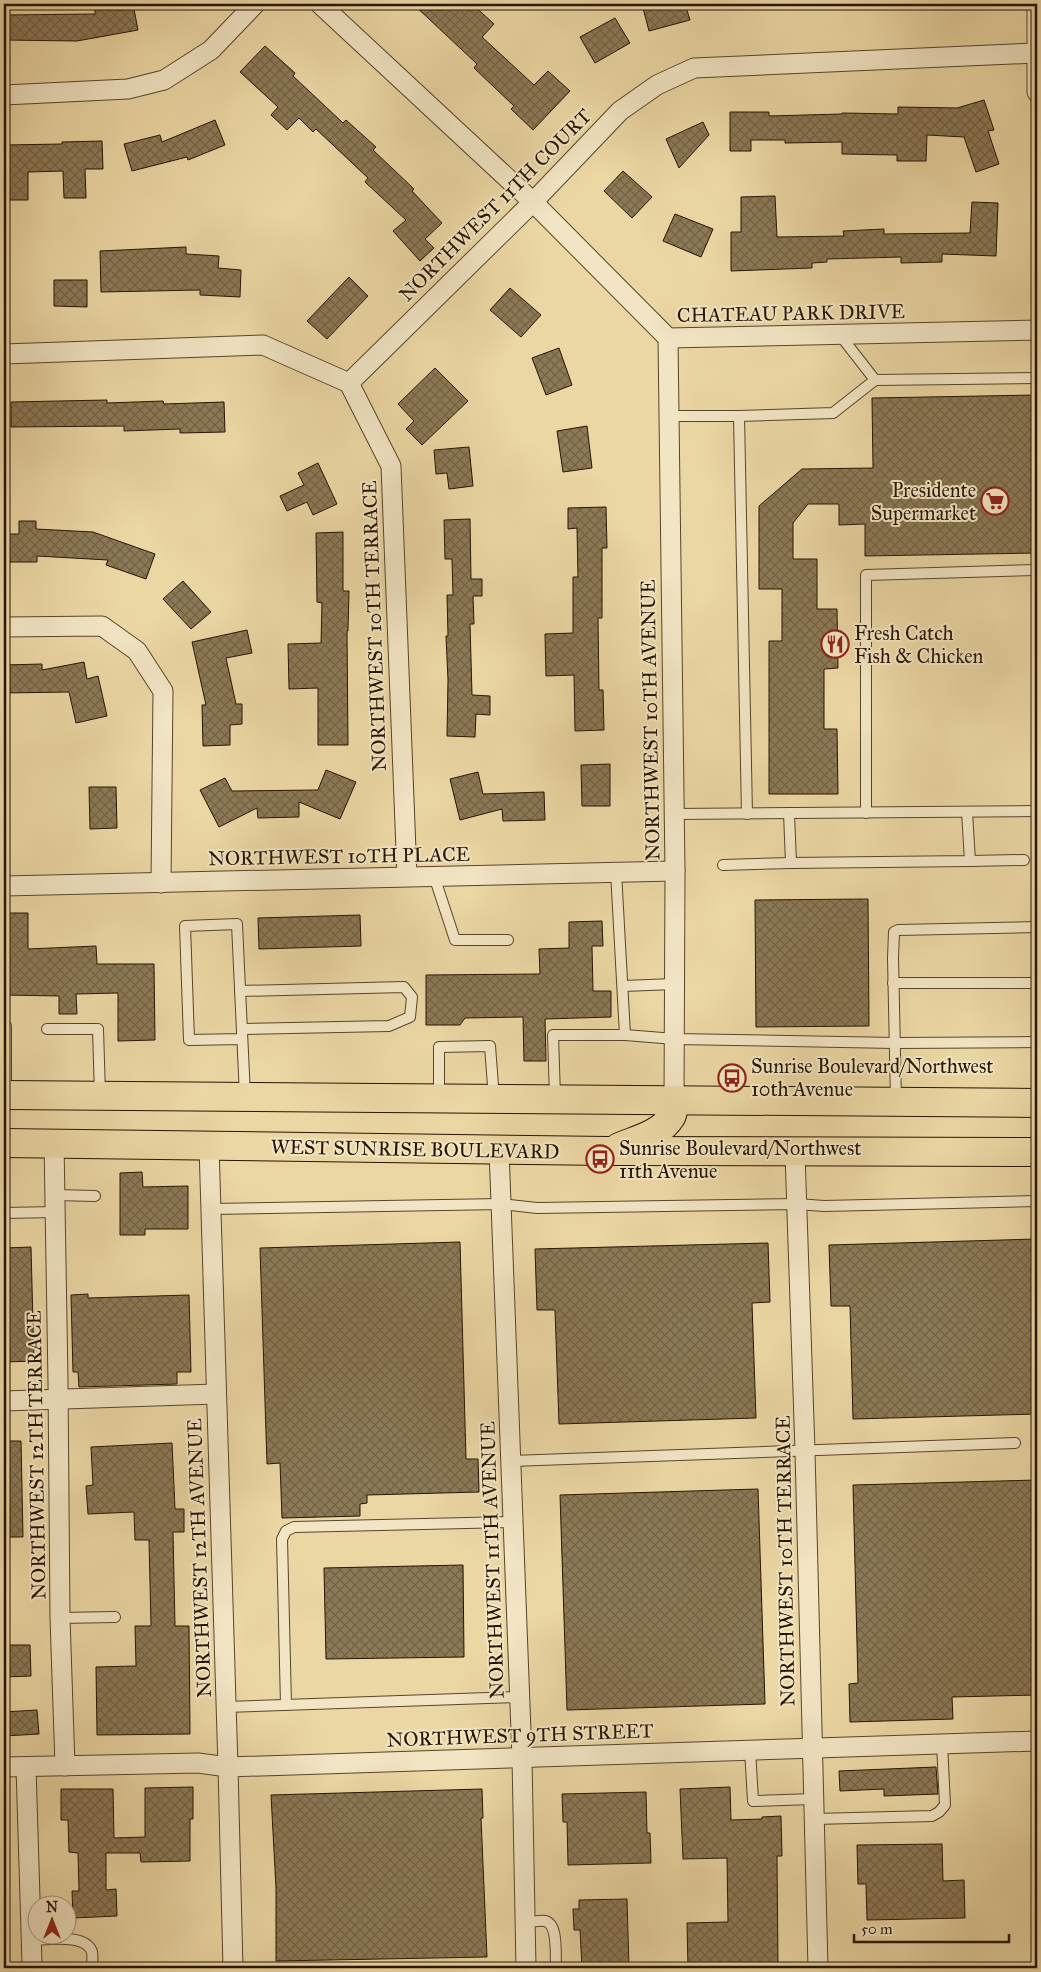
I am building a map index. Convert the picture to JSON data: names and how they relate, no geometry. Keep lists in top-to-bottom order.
{
  "streets": {
    "main road": ["WEST SUNRISE BOULEVARD"],
    "street": [
      "NORTHWEST 11TH COURT",
      "CHATEAU PARK DRIVE",
      "NORTHWEST 10TH TERRACE",
      "NORTHWEST 10TH AVENUE",
      "NORTHWEST 10TH PLACE",
      "NORTHWEST 12TH TERRACE",
      "NORTHWEST 12TH AVENUE",
      "NORTHWEST 11TH AVENUE",
      "NORTHWEST 9TH STREET"
    ]
  },
  "crossings": [
    ["NORTHWEST 11TH COURT", "CHATEAU PARK DRIVE"],
    ["NORTHWEST 11TH COURT", "NORTHWEST 10TH TERRACE"],
    ["CHATEAU PARK DRIVE", "NORTHWEST 10TH AVENUE"],
    ["NORTHWEST 10TH TERRACE", "NORTHWEST 10TH PLACE"],
    ["NORTHWEST 10TH TERRACE", "WEST SUNRISE BOULEVARD"],
    ["NORTHWEST 10TH TERRACE", "NORTHWEST 9TH STREET"],
    ["NORTHWEST 10TH AVENUE", "NORTHWEST 10TH PLACE"],
    ["WEST SUNRISE BOULEVARD", "NORTHWEST 12TH TERRACE"],
    ["WEST SUNRISE BOULEVARD", "NORTHWEST 12TH AVENUE"],
    ["WEST SUNRISE BOULEVARD", "NORTHWEST 11TH AVENUE"],
    ["NORTHWEST 12TH TERRACE", "NORTHWEST 9TH STREET"],
    ["NORTHWEST 12TH AVENUE", "NORTHWEST 9TH STREET"],
    ["NORTHWEST 11TH AVENUE", "NORTHWEST 9TH STREET"]
  ],
  "places": {
    "supermarket": ["Presidente Supermarket"],
    "restaurant": ["Fresh Catch Fish & Chicken"],
    "bus stop": ["Sunrise Boulevard/Northwest 10th Avenue", "Sunrise Boulevard/Northwest 11th Avenue"]
  },
  "scale_bar": "50 m",
  "north": "top"
}
